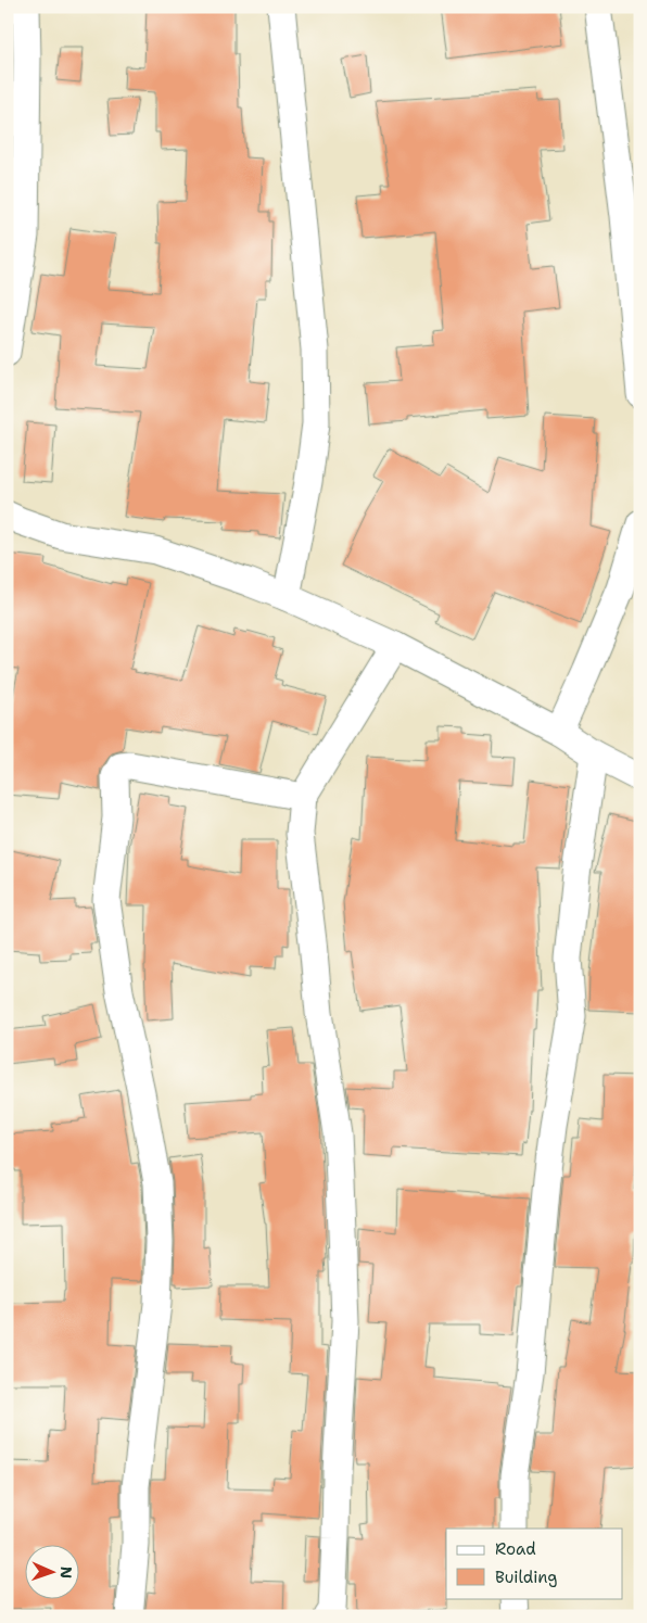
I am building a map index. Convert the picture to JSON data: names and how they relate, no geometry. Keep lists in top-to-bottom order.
{
  "legend": ["Road", "Building"],
  "north": "right"
}
